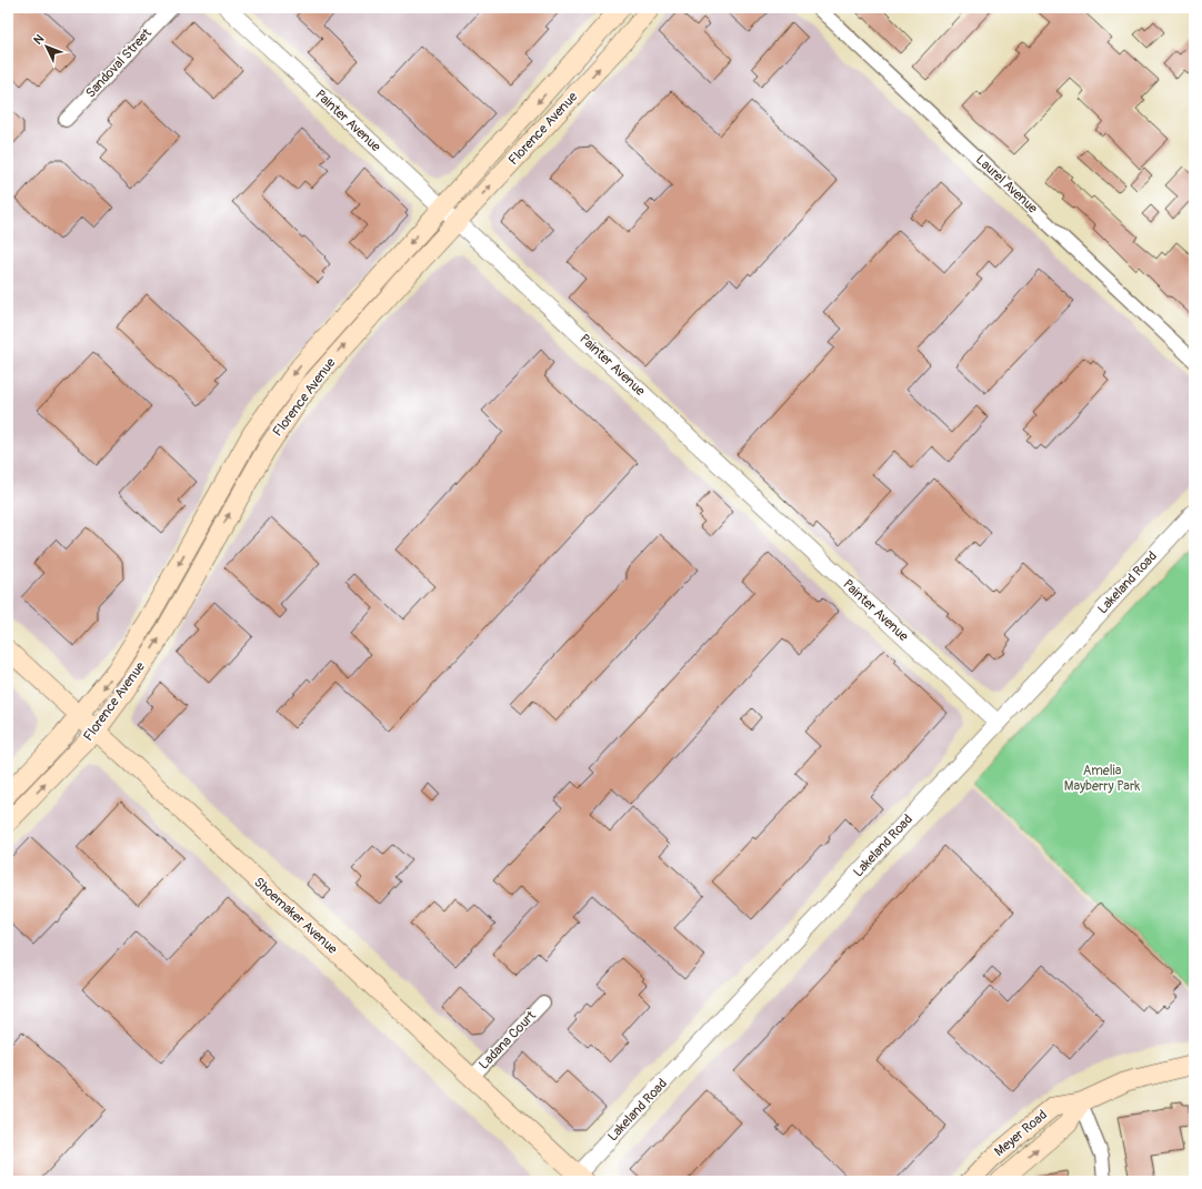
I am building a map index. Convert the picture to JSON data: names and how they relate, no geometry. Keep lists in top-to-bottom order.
{
  "streets": {
    "main road": ["Florence Avenue", "Shoemaker Avenue", "Meyer Road"],
    "street": [
      "Sandoval Street",
      "Painter Avenue",
      "Laurel Avenue",
      "Lakeland Road",
      "Ladana Court"
    ]
  },
  "crossings": [
    ["Painter Avenue", "Florence Avenue"],
    ["Painter Avenue", "Lakeland Road"],
    ["Florence Avenue", "Shoemaker Avenue"],
    ["Lakeland Road", "Shoemaker Avenue"],
    ["Shoemaker Avenue", "Ladana Court"]
  ],
  "parks": ["Amelia Mayberry Park"],
  "north": "top left"
}
